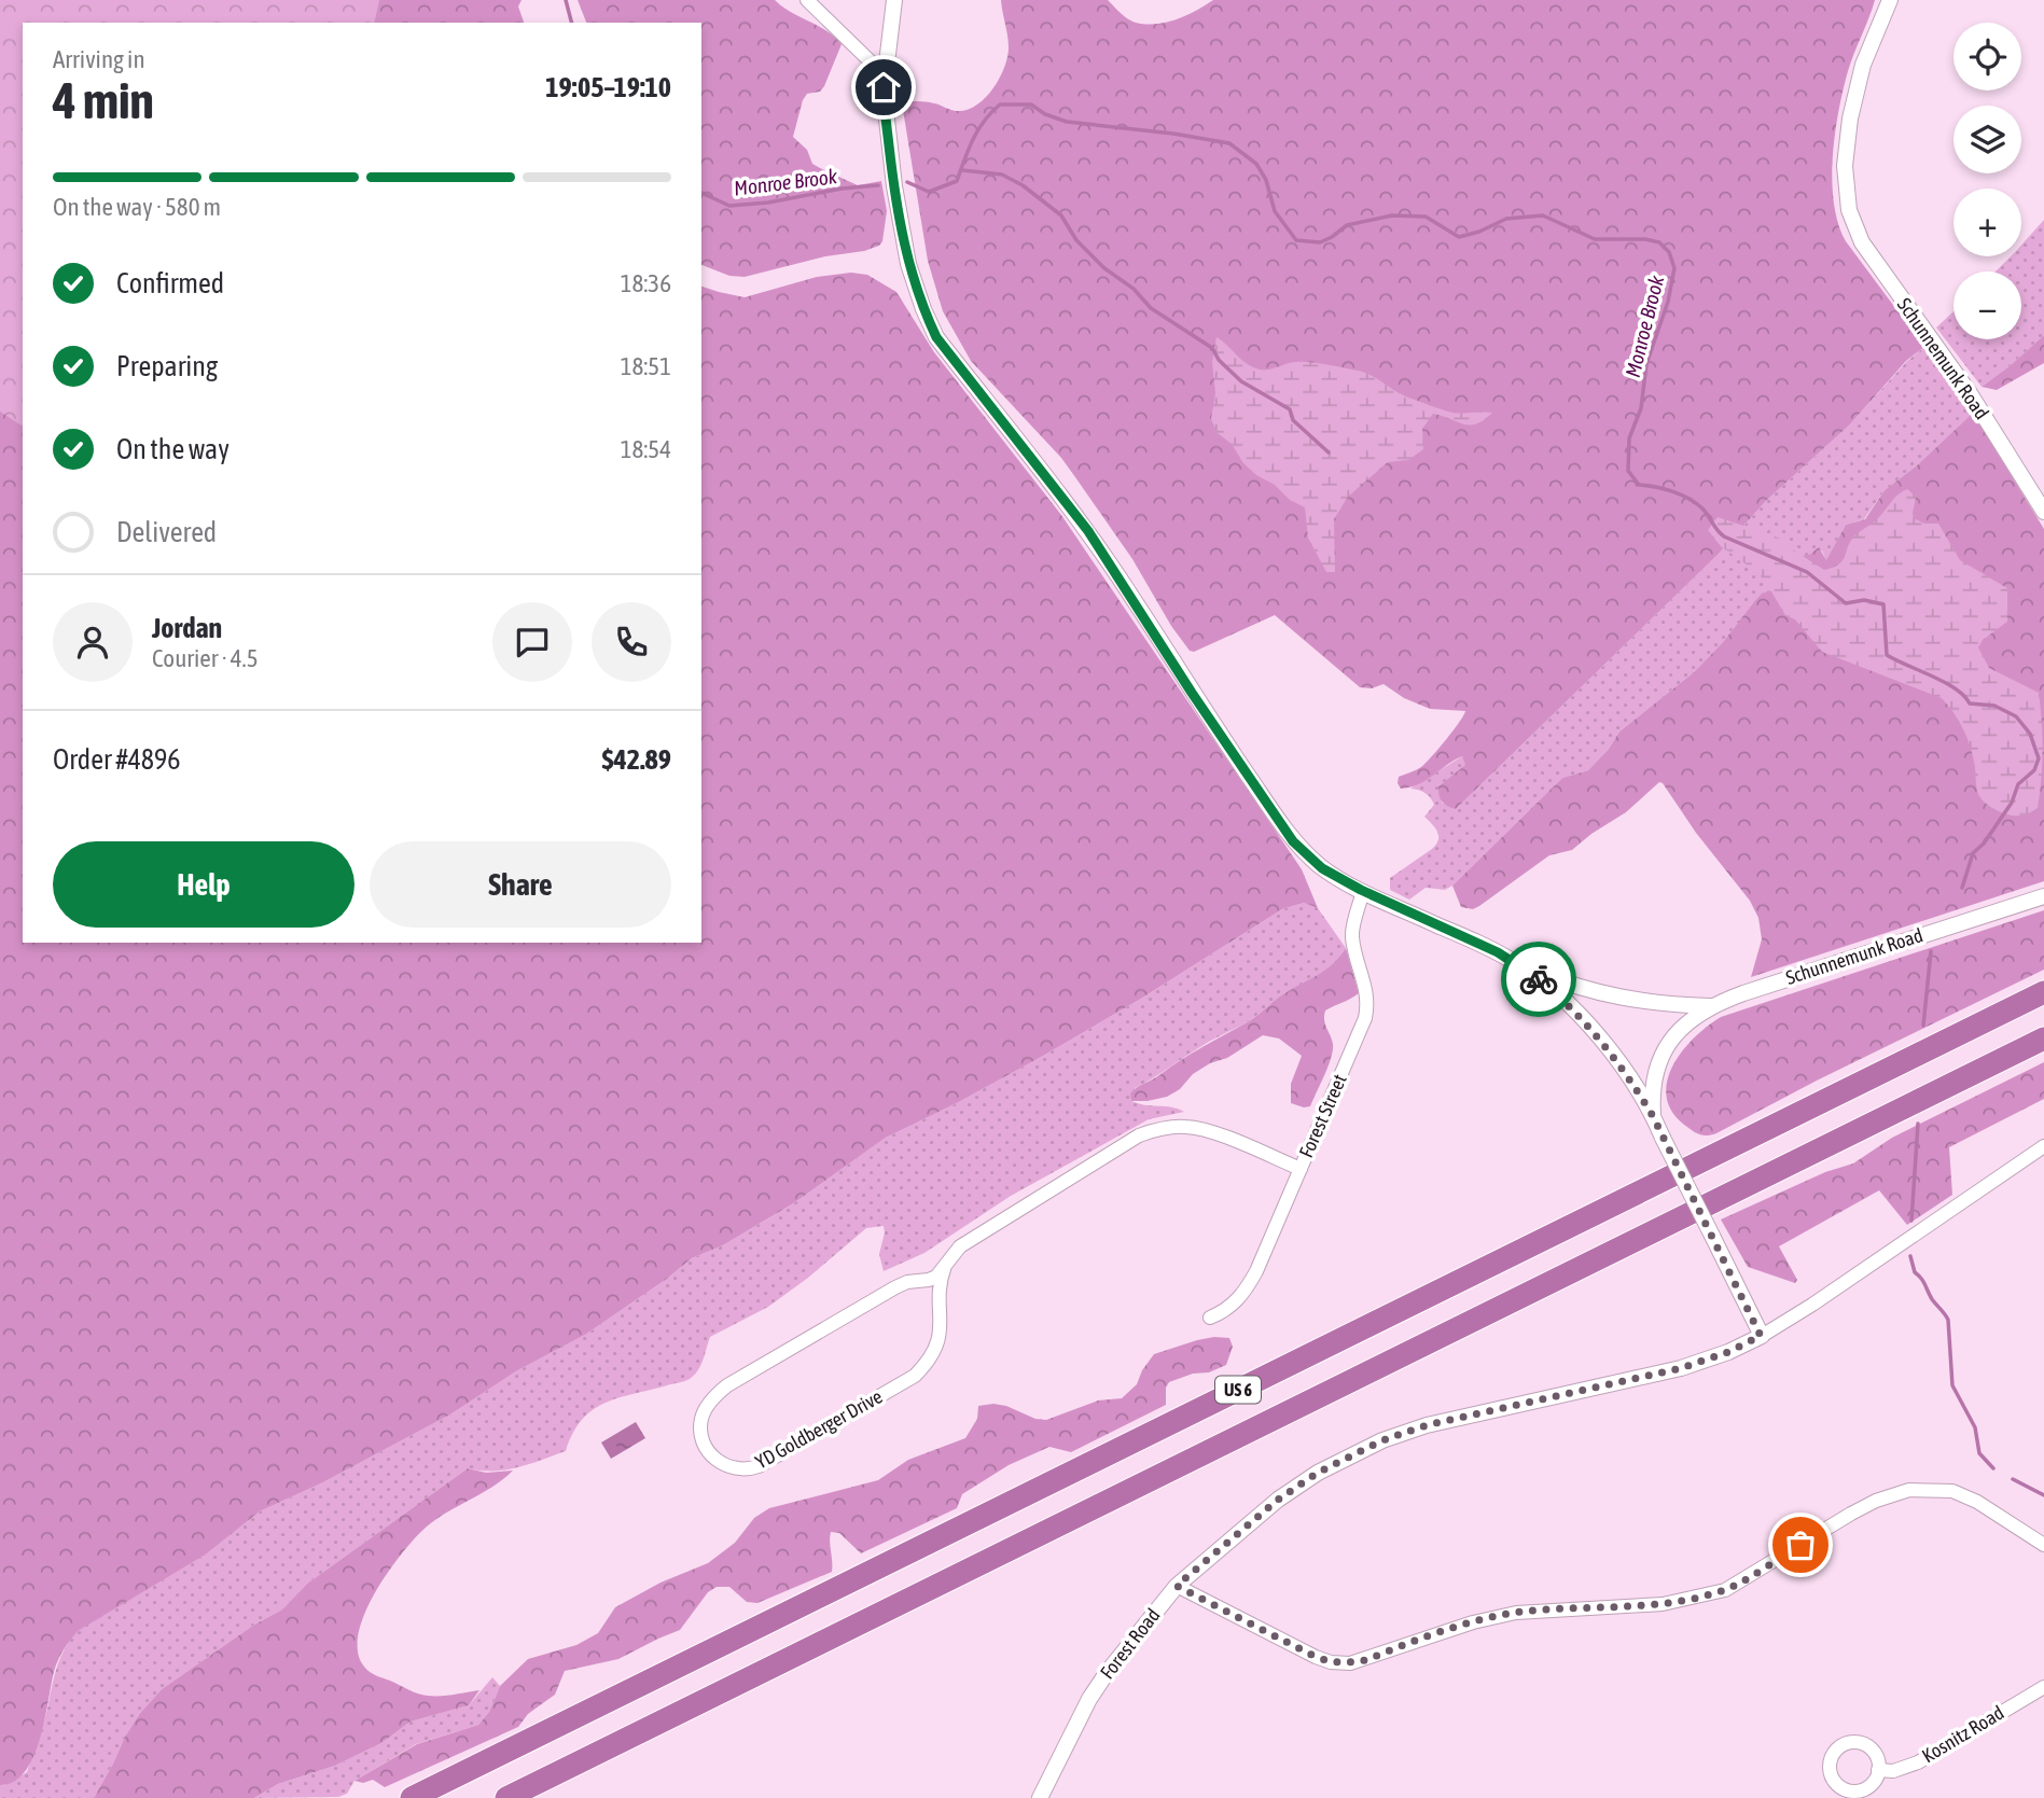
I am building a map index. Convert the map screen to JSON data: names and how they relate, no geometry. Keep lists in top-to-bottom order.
{
  "streets": {
    "highway": ["US 6"],
    "street": [
      "Schunnemunk Road",
      "Forest Street",
      "YD Goldberger Drive",
      "Forest Road",
      "Kosnitz Road"
    ]
  },
  "crossings": [
    ["Forest Street", "YD Goldberger Drive"]
  ],
  "water": ["Monroe Brook"],
  "page": {
    "map_buttons": ["+", "−"],
    "heading": ["4 min", "Arriving in", "19:05–19:10"],
    "panel": [
      "Jordan",
      "Courier · 4.5",
      "Order #4896",
      "$42.89"
    ],
    "bar": "On the way · 580 m",
    "list": [
      ["Confirmed", "18:36"],
      ["Preparing", "18:51"],
      ["On the way", "18:54"],
      "Delivered"
    ],
    "buttons": ["Help", "Share"]
  }
}
